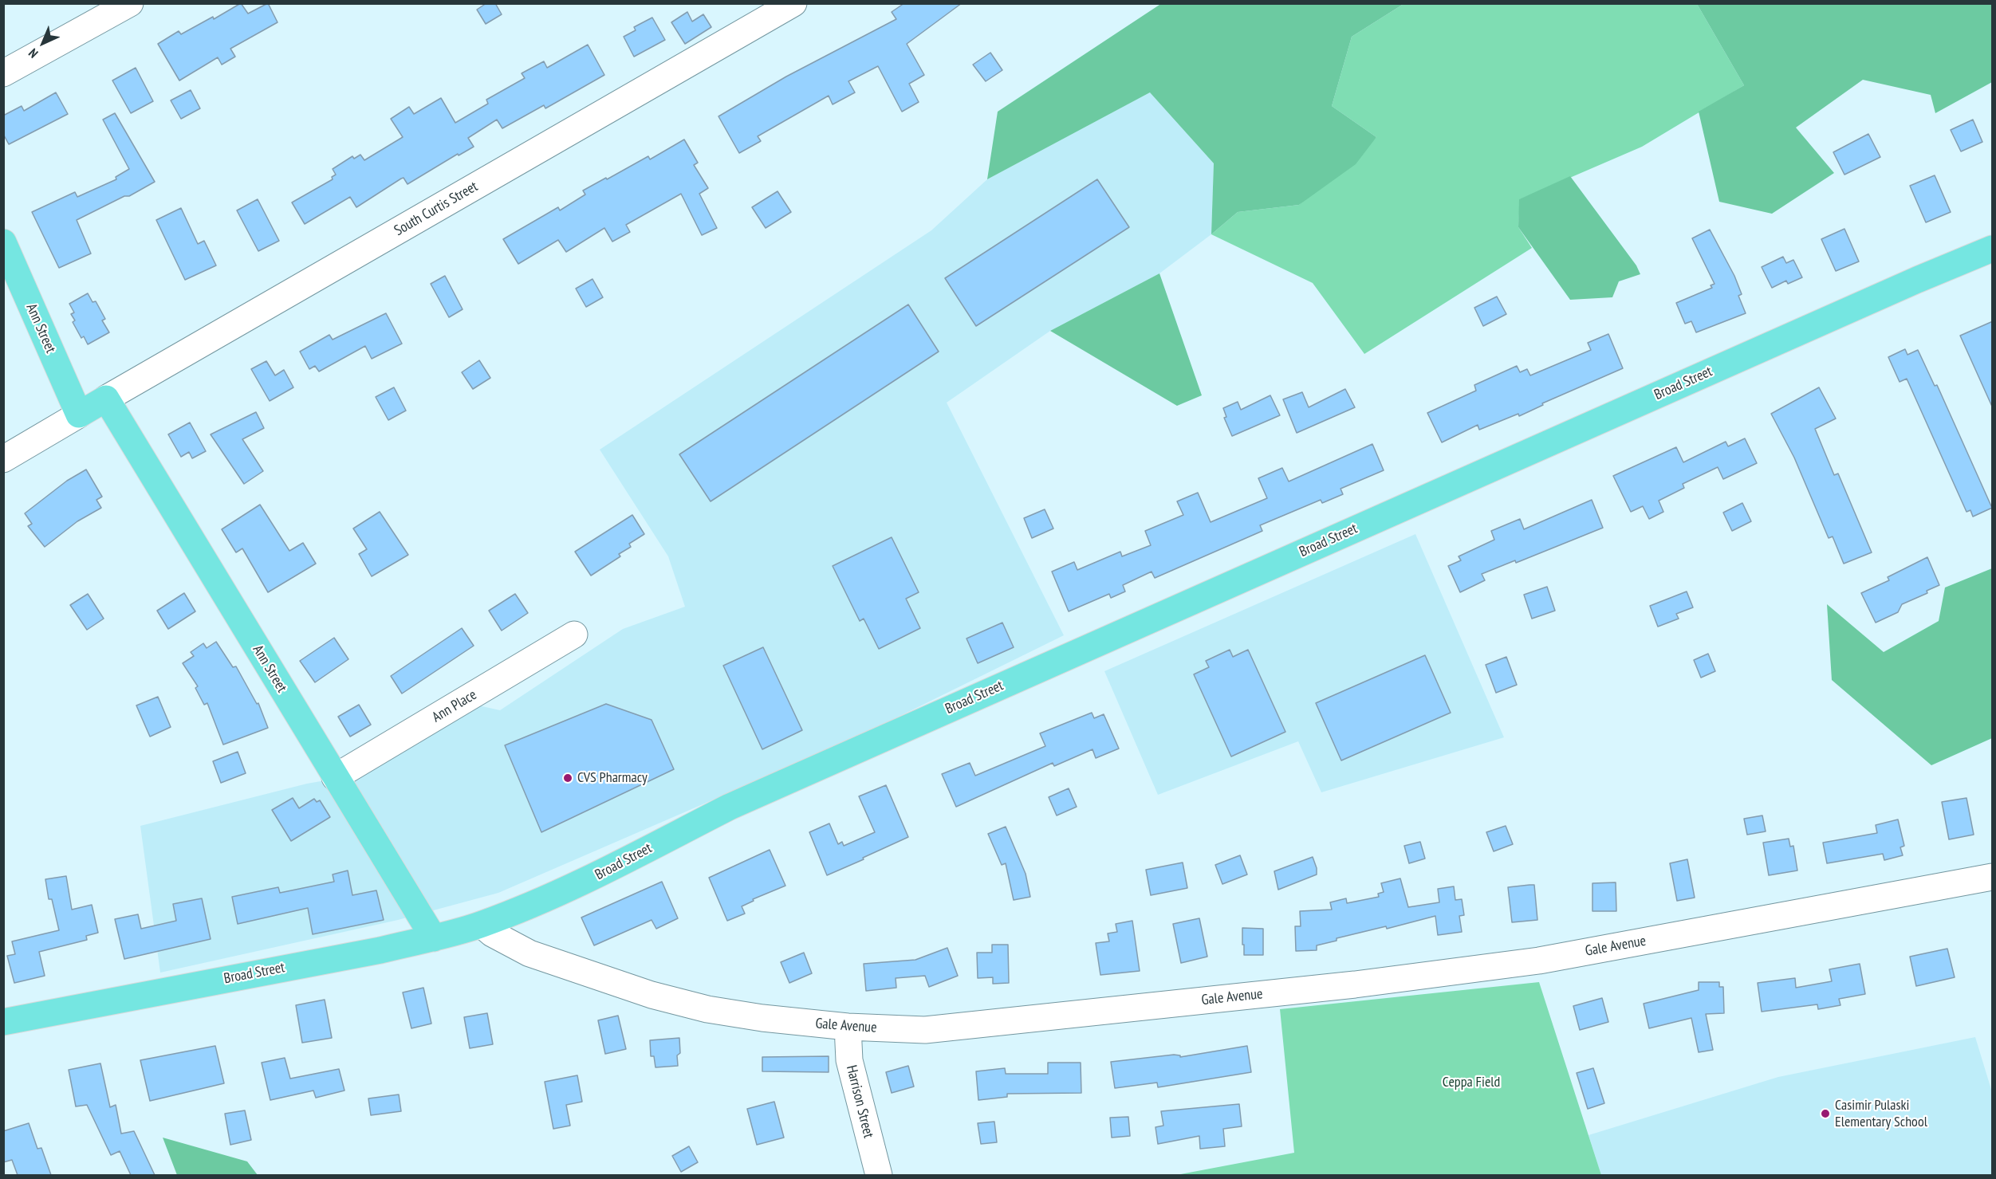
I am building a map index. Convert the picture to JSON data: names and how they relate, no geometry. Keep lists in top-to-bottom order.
{
  "streets": {
    "main road": ["South Curtis Street", "Ann Street", "Broad Street"],
    "street": ["Ann Place", "Gale Avenue", "Harrison Street"]
  },
  "crossings": [
    ["South Curtis Street", "Ann Street"],
    ["Ann Street", "Broad Street"],
    ["Ann Street", "Ann Place"],
    ["Broad Street", "Gale Avenue"],
    ["Gale Avenue", "Harrison Street"]
  ],
  "parks": ["Ceppa Field"],
  "places": ["CVS Pharmacy", "Casimir Pulaski Elementary School"],
  "north": "bottom left"
}
